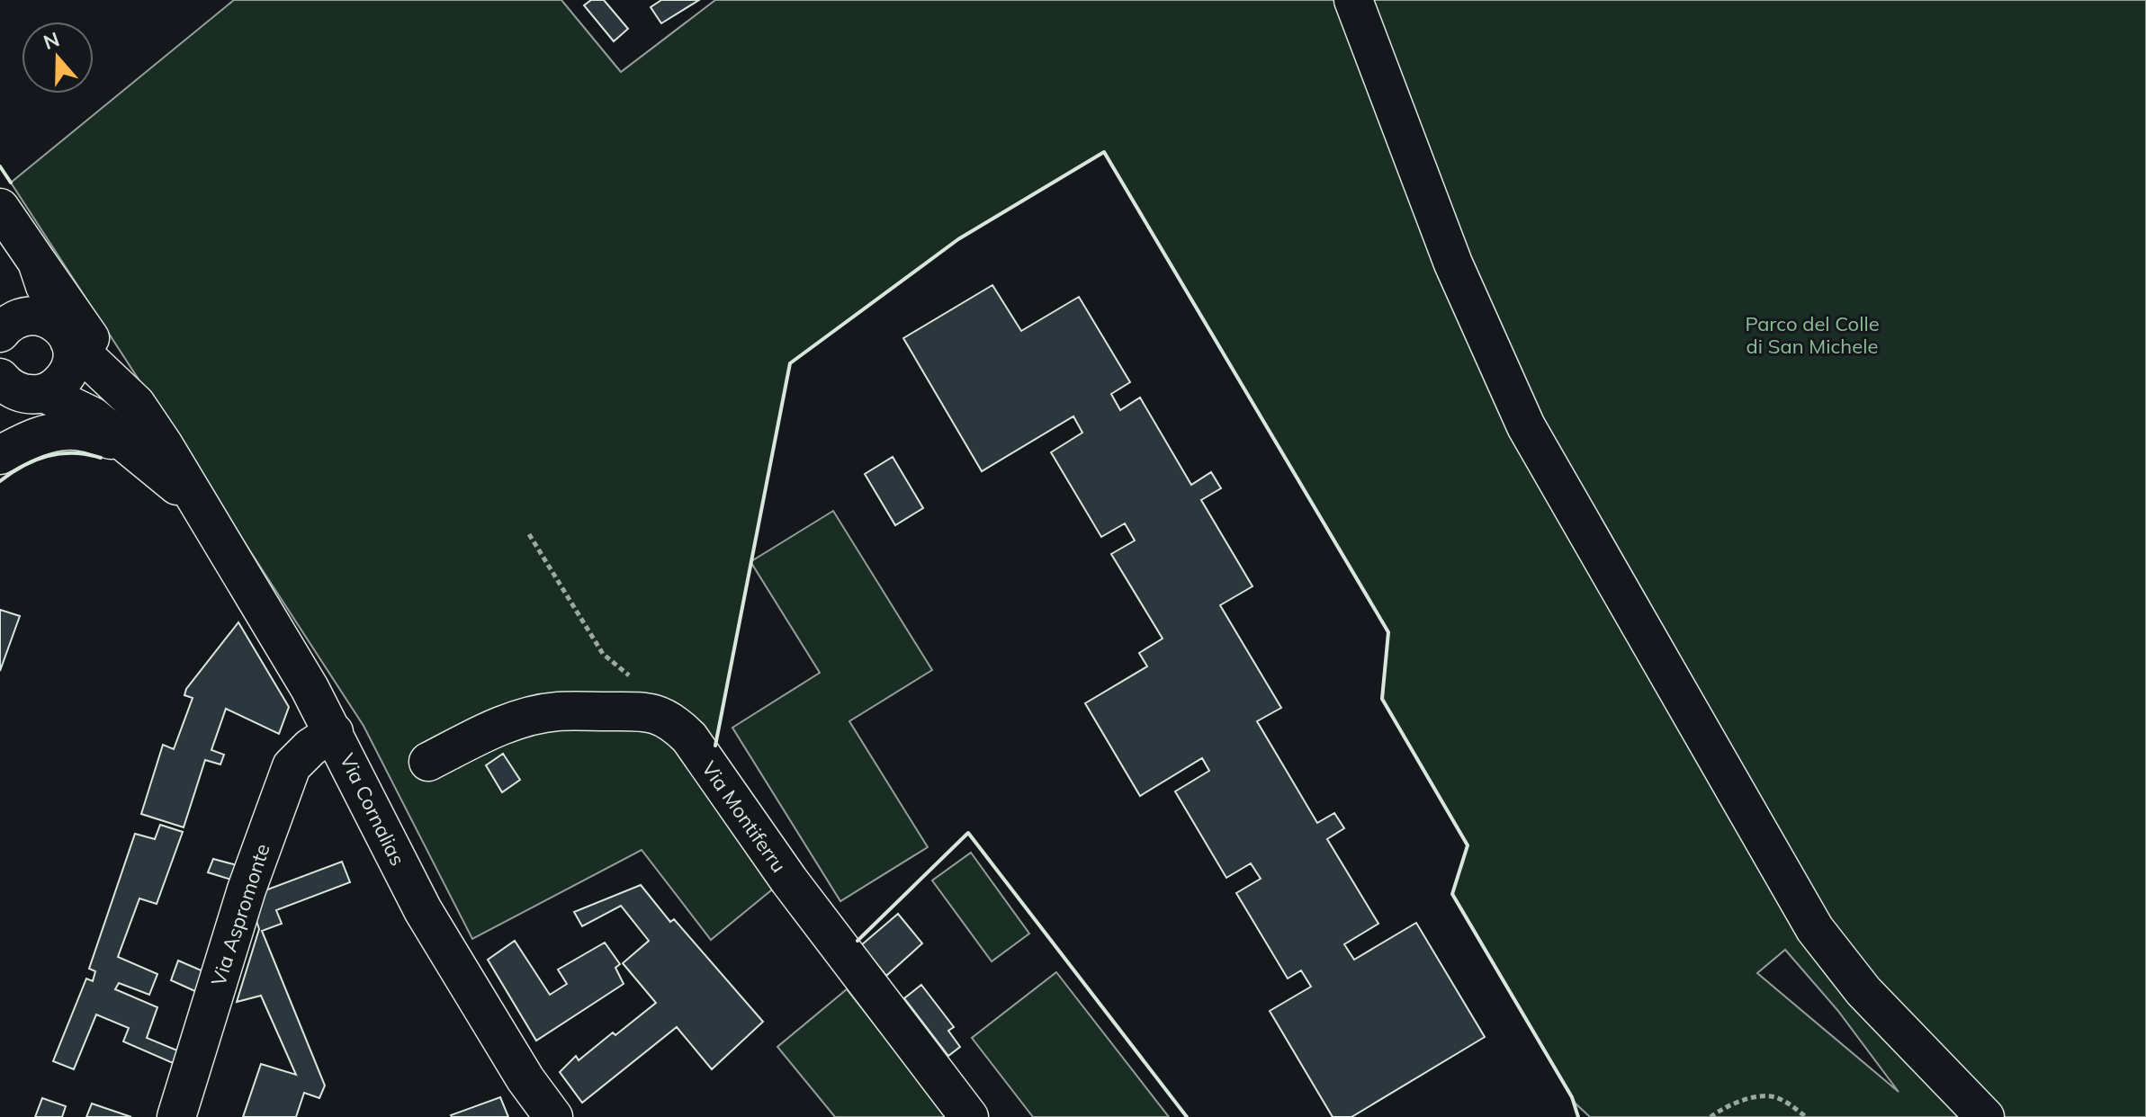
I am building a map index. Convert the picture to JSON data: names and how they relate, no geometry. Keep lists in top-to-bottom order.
{
  "streets": {
    "street": ["Via Cornalias", "Via Montiferru", "Via Aspromonte"]
  },
  "crossings": [
    ["Via Cornalias", "Via Aspromonte"]
  ],
  "parks": ["Parco del Colle di San Michele"],
  "north": "top"
}
